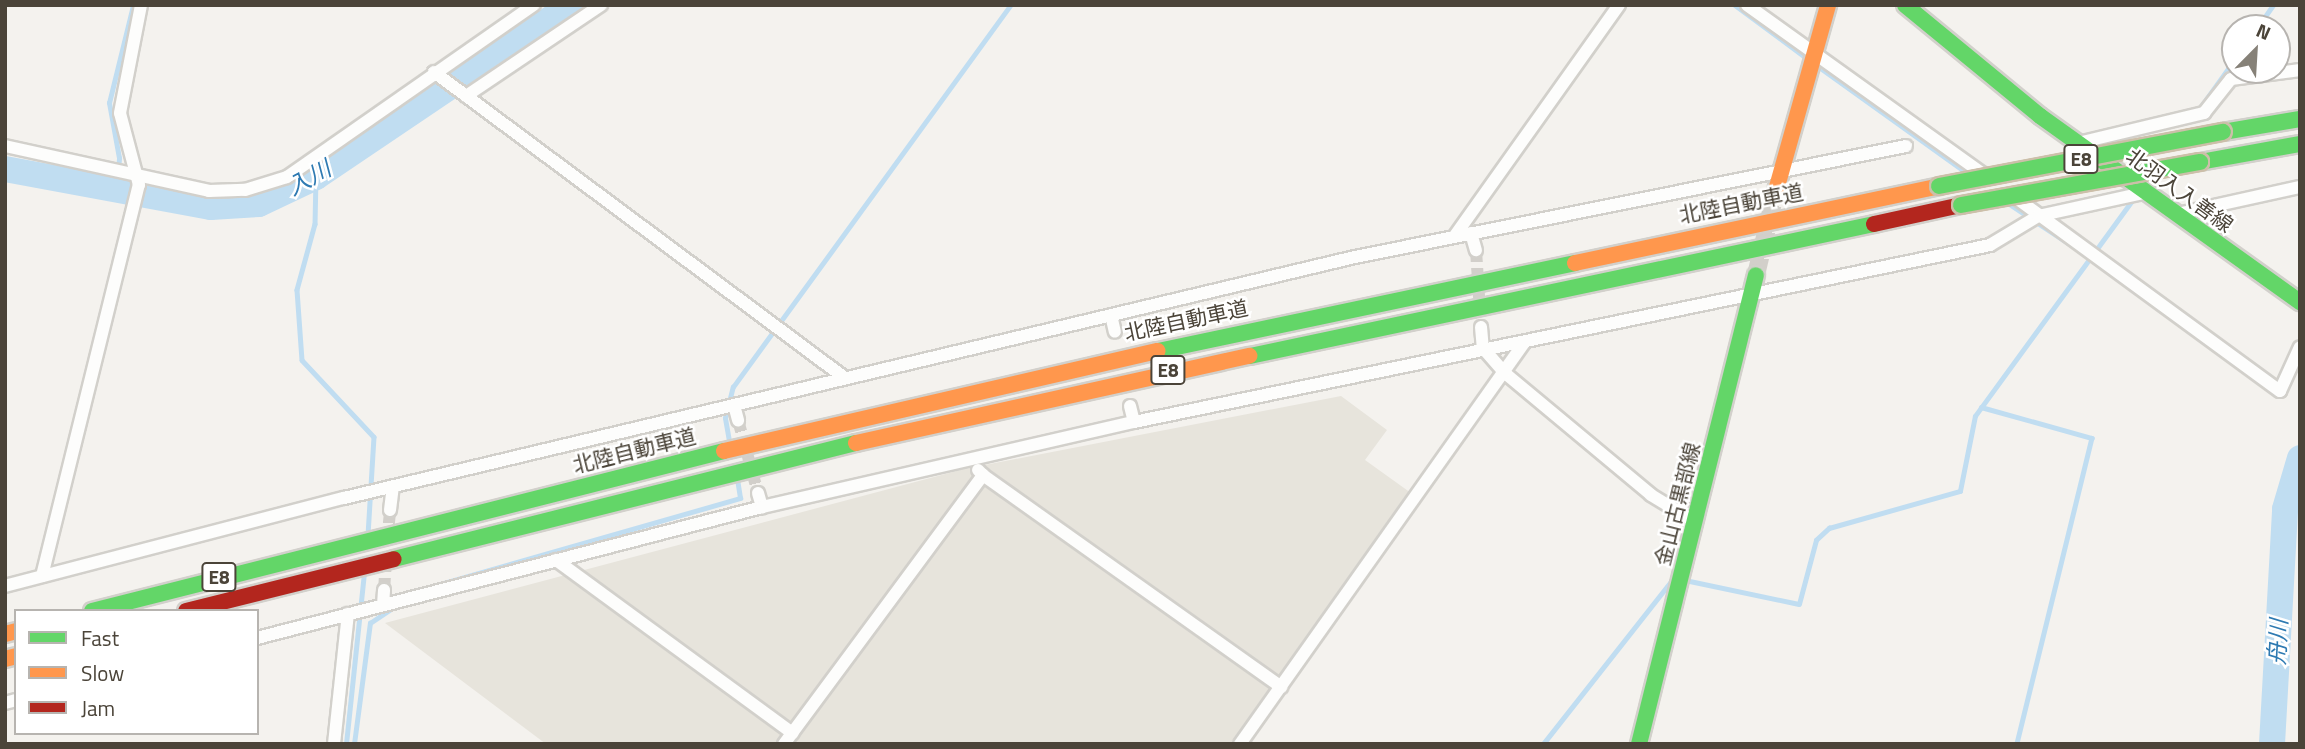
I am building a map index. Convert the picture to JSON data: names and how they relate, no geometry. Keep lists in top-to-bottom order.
{
  "streets": {
    "main road": [
      "E8",
      "北羽入入善線",
      "北陸自動車道",
      "金山古黒部線"
    ]
  },
  "water": ["入川", "舟川"],
  "legend": ["Fast", "Slow", "Jam"],
  "north": "top right"
}
